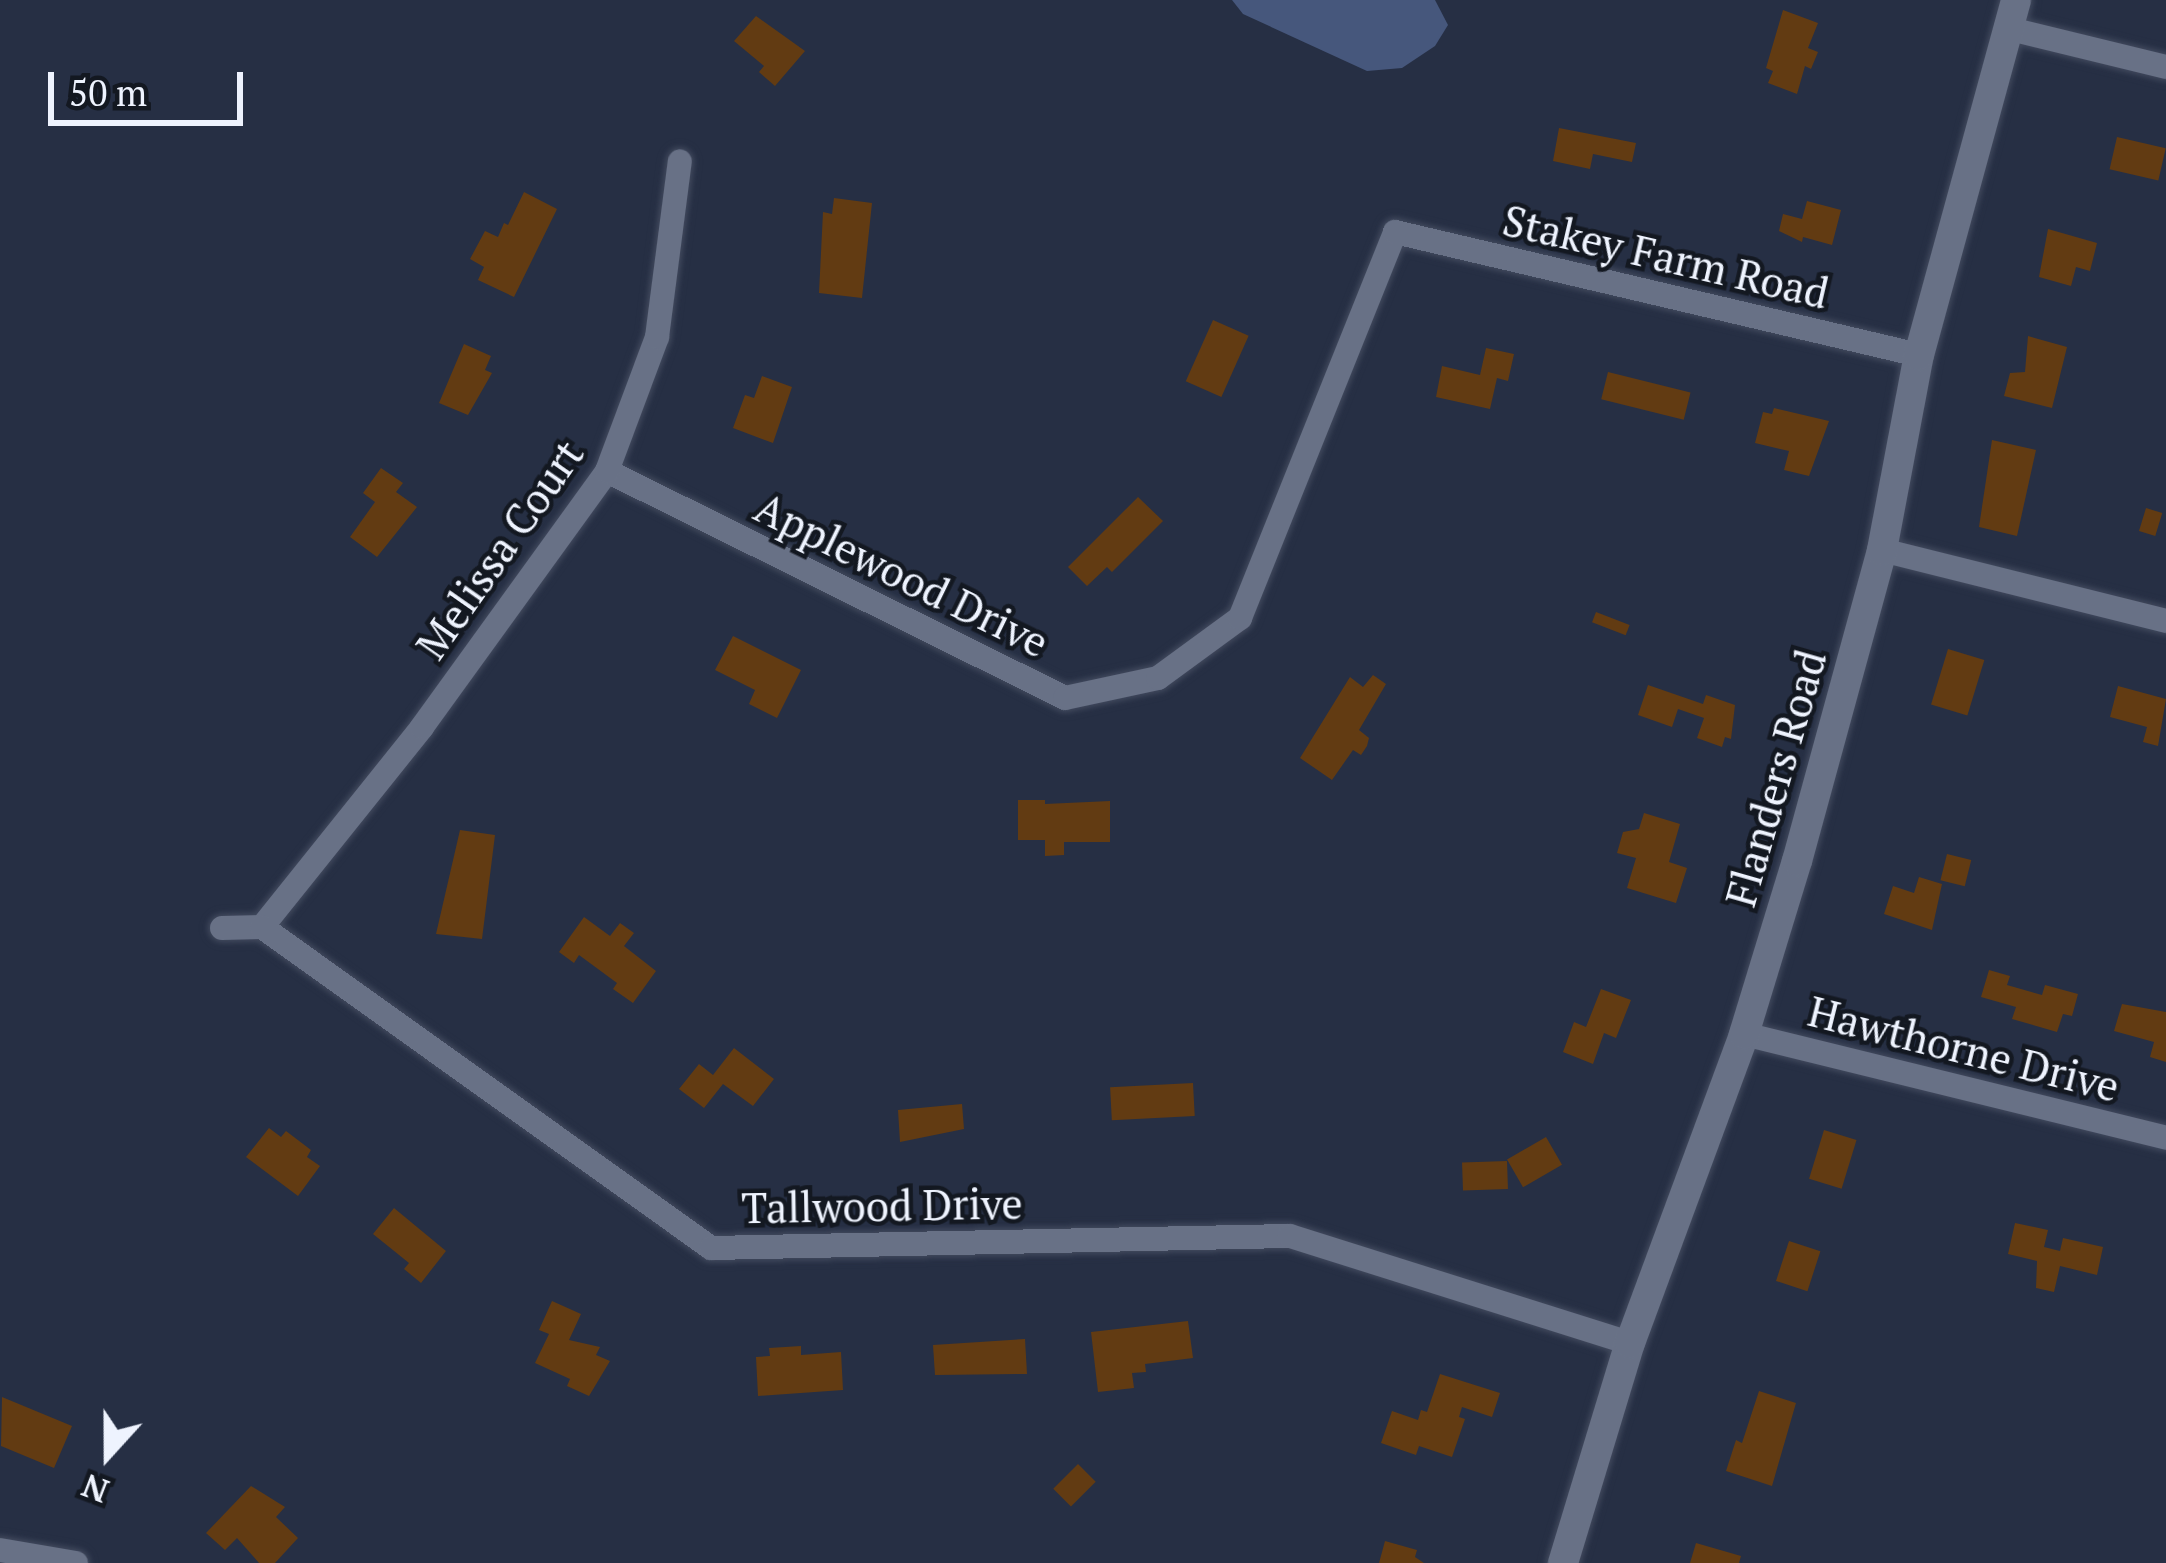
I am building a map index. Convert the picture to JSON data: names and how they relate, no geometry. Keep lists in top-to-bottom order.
{
  "streets": {
    "street": [
      "Stakey Farm Road",
      "Melissa Court",
      "Applewood Drive",
      "Flanders Road",
      "Hawthorne Drive",
      "Tallwood Drive"
    ]
  },
  "crossings": [
    ["Stakey Farm Road", "Applewood Drive"],
    ["Stakey Farm Road", "Flanders Road"],
    ["Melissa Court", "Applewood Drive"],
    ["Melissa Court", "Tallwood Drive"],
    ["Flanders Road", "Hawthorne Drive"],
    ["Flanders Road", "Tallwood Drive"]
  ],
  "scale_bar": "50 m",
  "north": "bottom"
}
